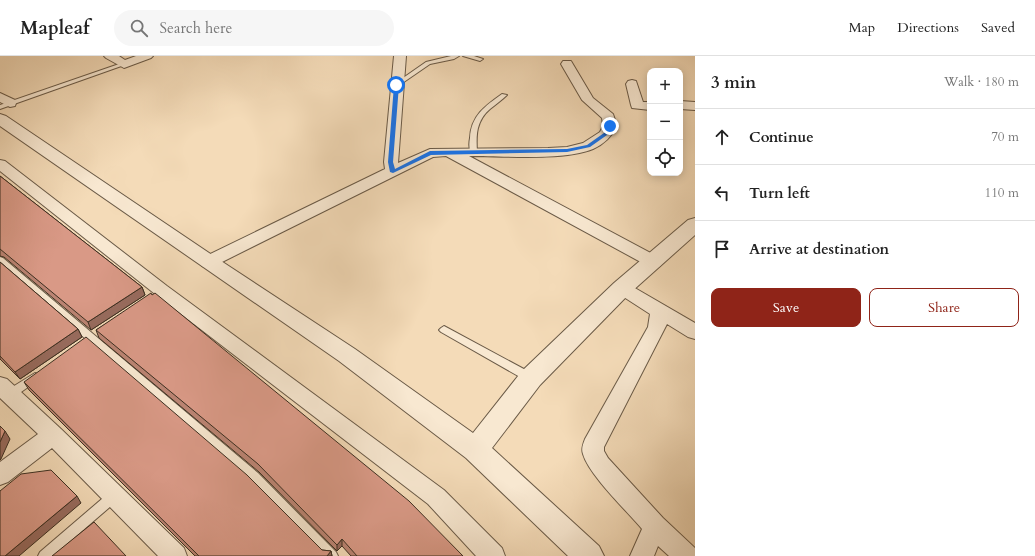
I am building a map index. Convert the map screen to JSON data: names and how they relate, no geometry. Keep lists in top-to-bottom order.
{
  "page": {
    "header": "Mapleaf",
    "search": "Search here",
    "nav": ["Map", "Directions", "Saved"],
    "heading": ["3 min", "Walk · 180 m"],
    "map_buttons": ["+", "−"],
    "list": [
      ["Continue", "70 m"],
      ["Turn left", "110 m"],
      "Arrive at destination"
    ],
    "buttons": ["Save", "Share"]
  }
}
